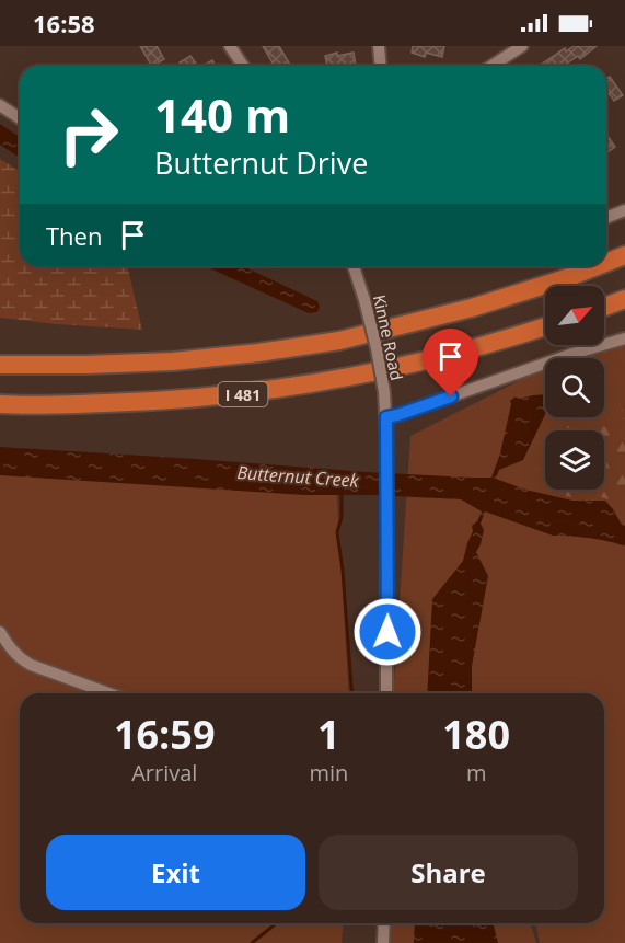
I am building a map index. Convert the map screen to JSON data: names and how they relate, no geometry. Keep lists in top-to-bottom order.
{
  "streets": {
    "highway": ["I 481"],
    "street": ["Kinne Road"]
  },
  "water": ["Butternut Creek"],
  "north": "top right",
  "page": {
    "status": "16:58",
    "turn": ["140 m", "Butternut Drive"],
    "then": "Then",
    "eta": [
      "16:59",
      "Arrival",
      "1",
      "min",
      "180",
      "m"
    ],
    "buttons": ["Exit", "Share"]
  }
}
